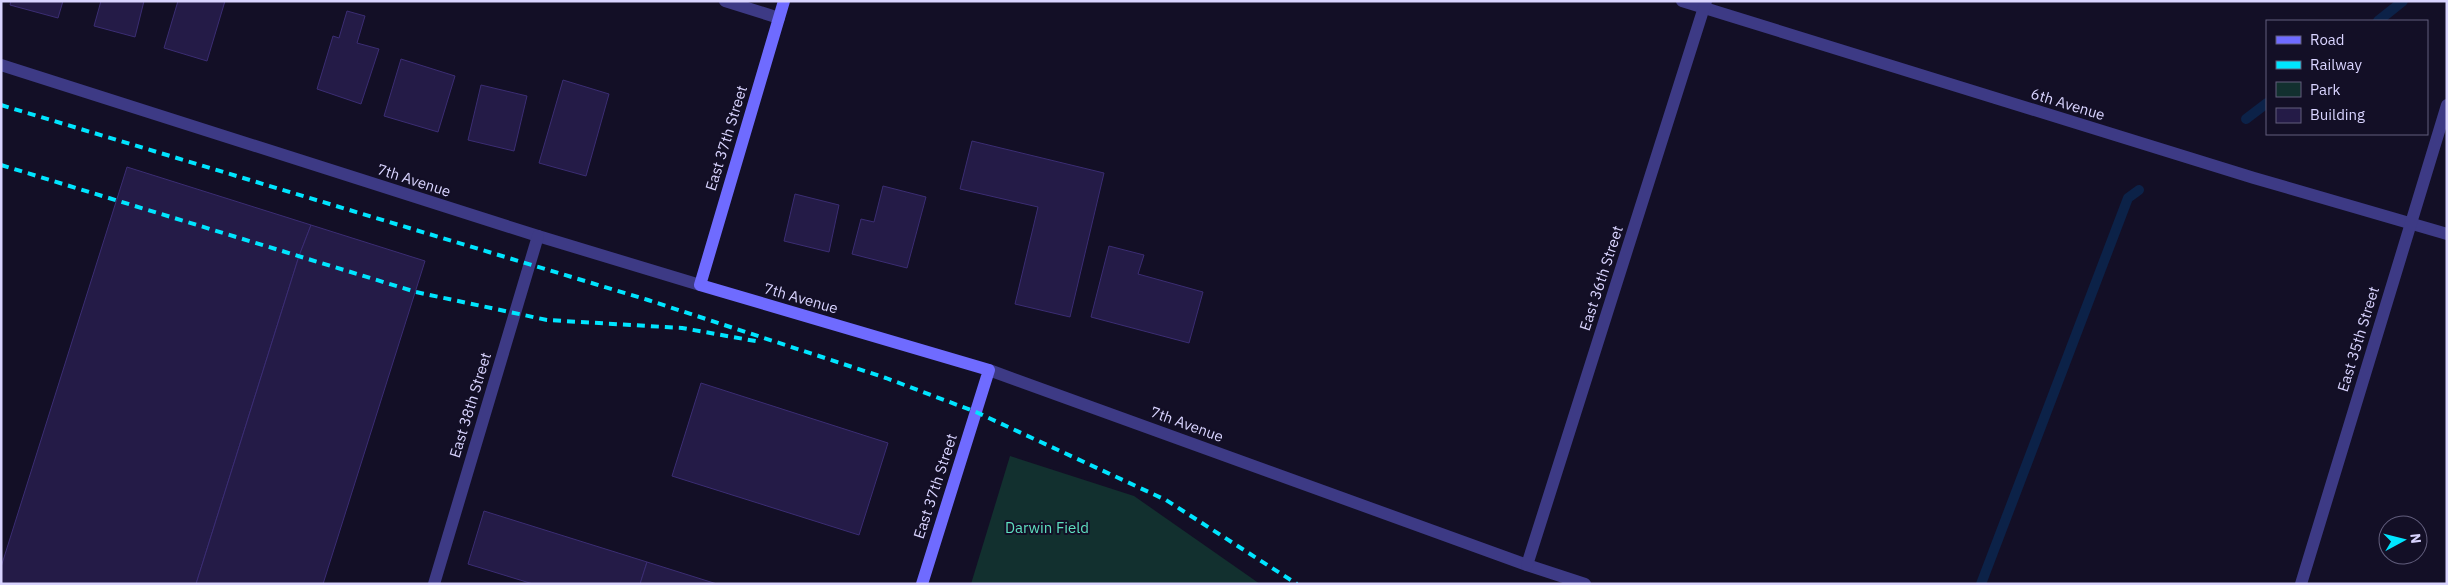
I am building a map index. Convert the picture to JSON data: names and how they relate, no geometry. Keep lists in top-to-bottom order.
{
  "streets": {
    "street": [
      "6th Avenue",
      "East 37th Street",
      "7th Avenue",
      "East 36th Street",
      "East 35th Street",
      "East 38th Street"
    ]
  },
  "crossings": [
    ["6th Avenue", "East 36th Street"],
    ["6th Avenue", "East 35th Street"],
    ["East 37th Street", "7th Avenue"],
    ["7th Avenue", "East 36th Street"],
    ["7th Avenue", "East 38th Street"]
  ],
  "parks": ["Darwin Field"],
  "legend": [
    "Road",
    "Railway",
    "Park",
    "Building"
  ],
  "north": "right"
}
